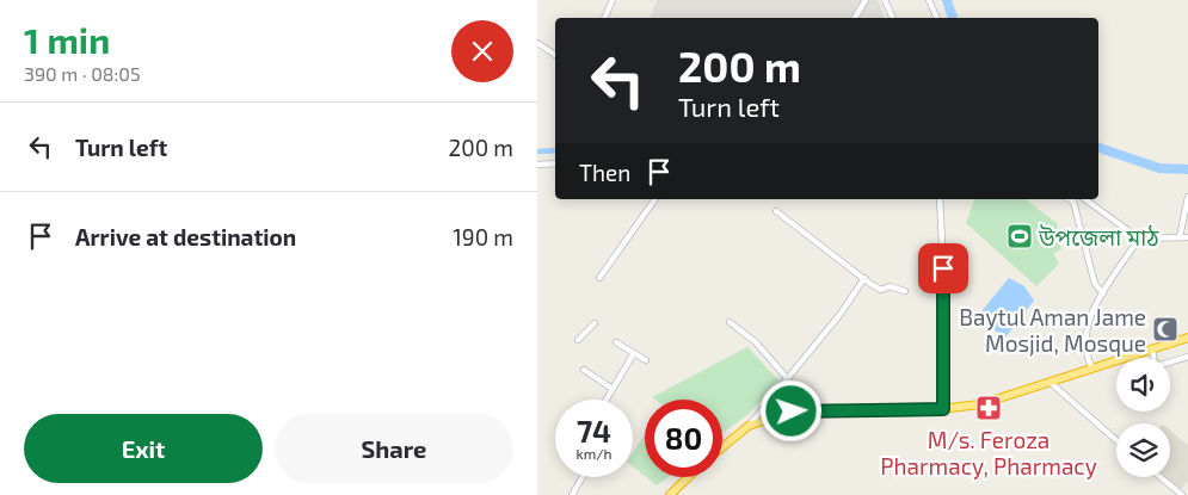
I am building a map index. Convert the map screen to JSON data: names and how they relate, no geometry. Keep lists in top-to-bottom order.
{
  "places": {
    "sports": ["উপজেলা মাঠ"],
    "mosque": ["Baytul Aman Jame Mosjid, Mosque"],
    "pharmacy": ["M/s. Feroza Pharmacy, Pharmacy"]
  },
  "page": {
    "heading": ["1 min", "390 m · 08:05"],
    "turn": ["200 m", "Turn left"],
    "list": [
      {
        "name": "Turn left",
        "value": "200 m"
      },
      {
        "name": "Arrive at destination",
        "value": "190 m"
      }
    ],
    "then": "Then",
    "speed": "74 km/h",
    "limit": "80",
    "buttons": ["Exit", "Share"]
  }
}
